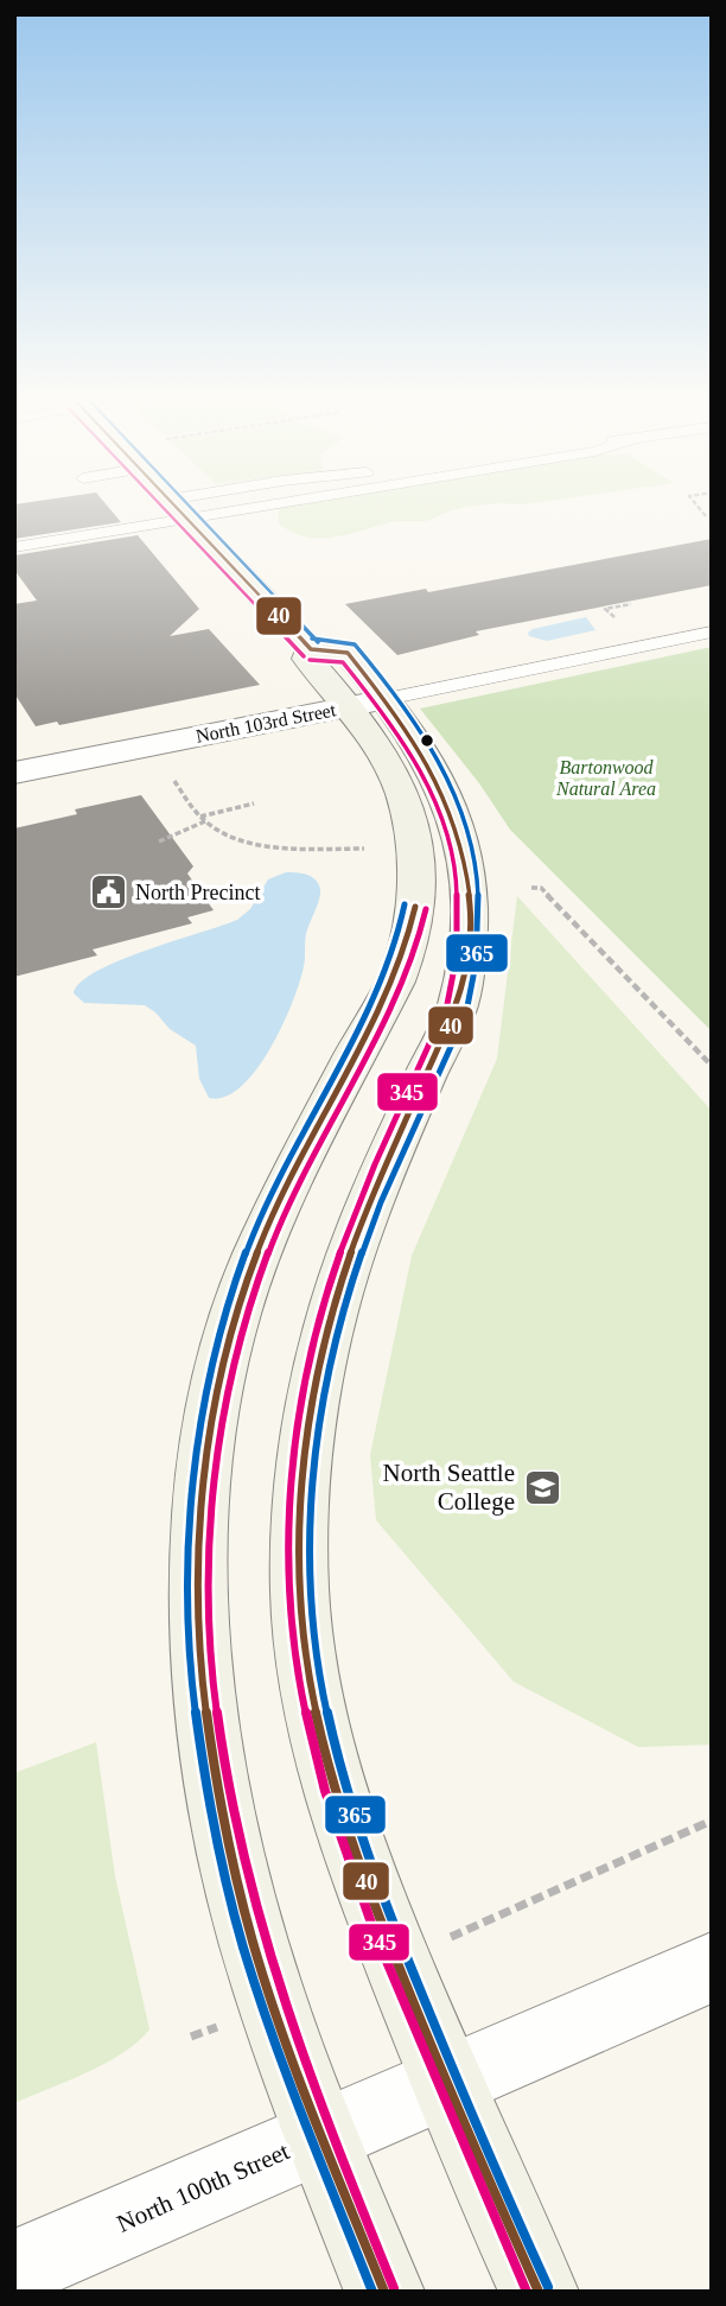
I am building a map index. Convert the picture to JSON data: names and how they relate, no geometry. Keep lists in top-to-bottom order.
{
  "streets": {
    "street": ["North 103rd Street", "North 100th Street"]
  },
  "parks": ["Bartonwood Natural Area"],
  "places": {
    "public building": ["North Precinct"],
    "school or university": ["North Seattle College"]
  },
  "lines": ["transit line 40", "transit line 345", "transit line 365"]
}
